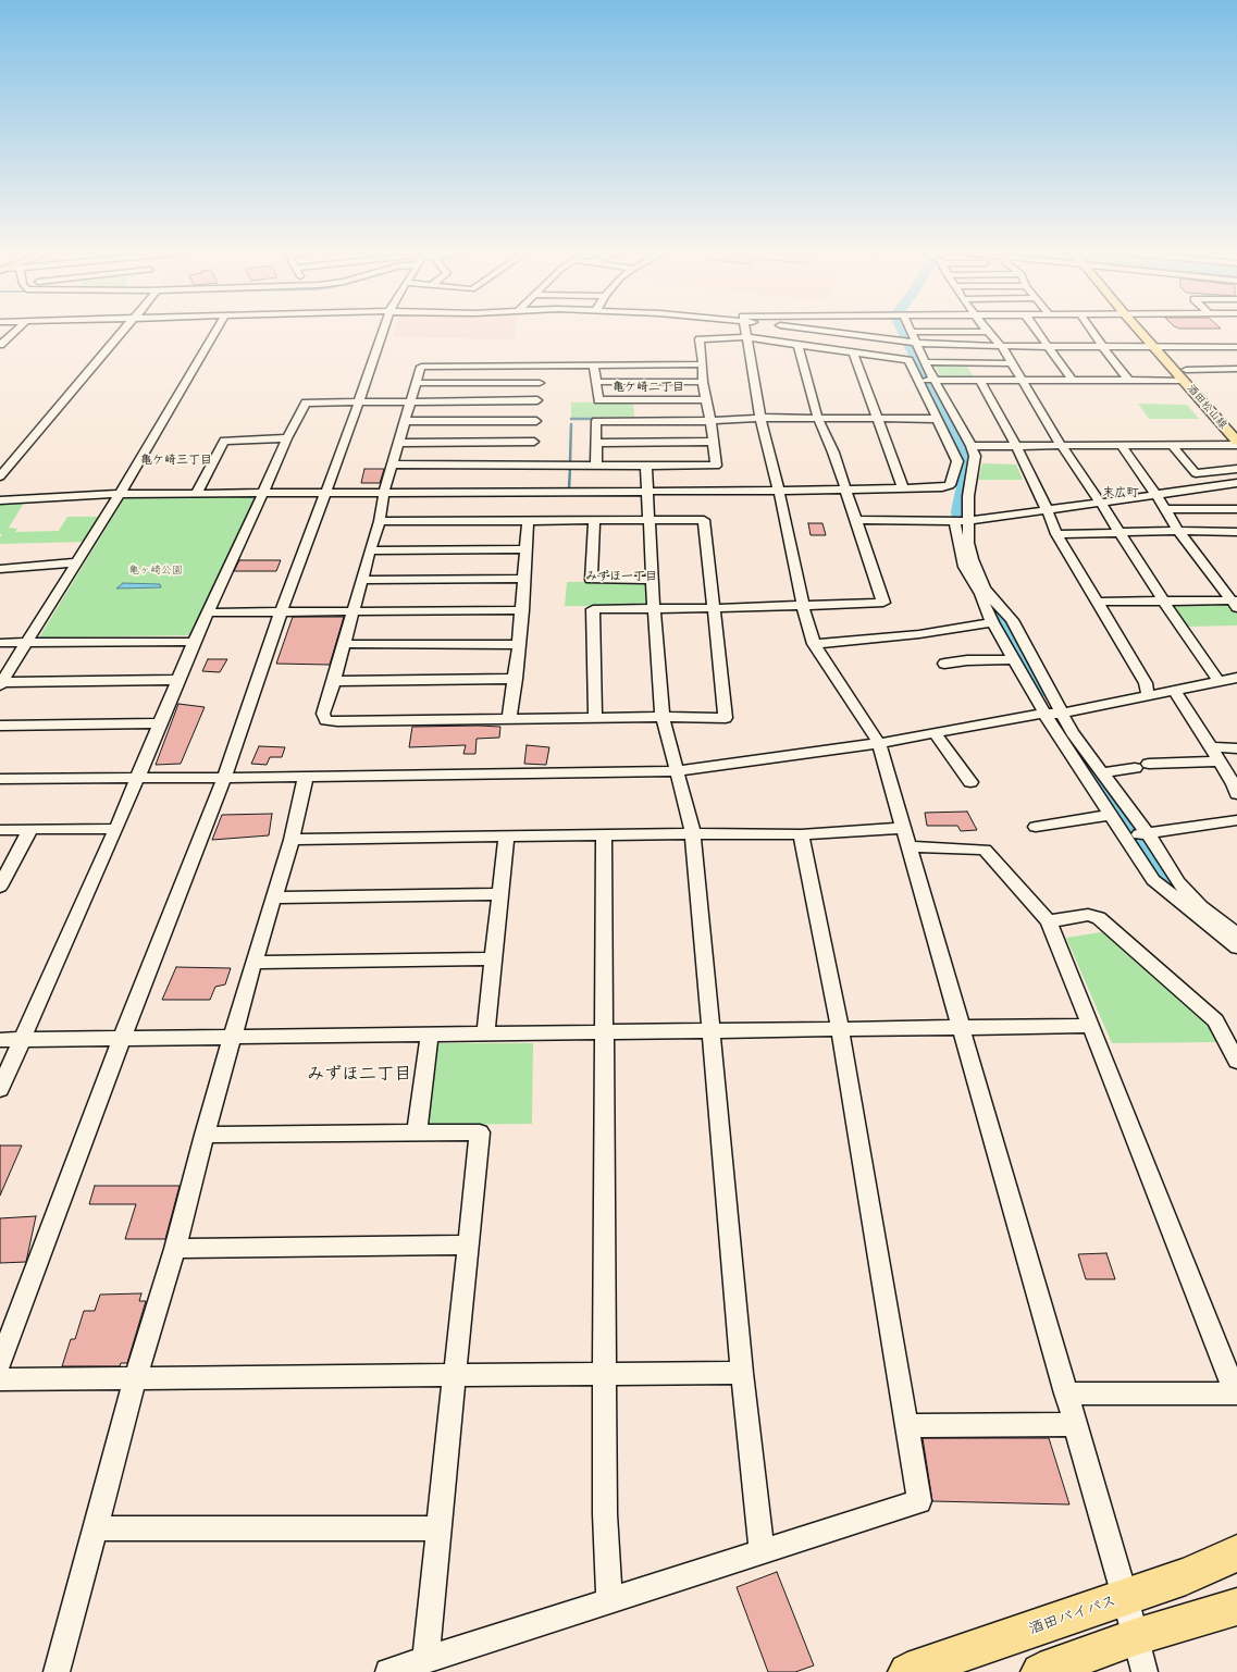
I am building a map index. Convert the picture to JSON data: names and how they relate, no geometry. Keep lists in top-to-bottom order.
{
  "streets": {
    "highway": ["酒田バイパス"],
    "main road": ["酒田松山線"]
  },
  "districts": [
    "亀ケ崎二丁目",
    "亀ケ崎三丁目",
    "末広町",
    "みずほ一丁目",
    "みずほ二丁目"
  ],
  "parks": ["亀ヶ崎公園"]
}
